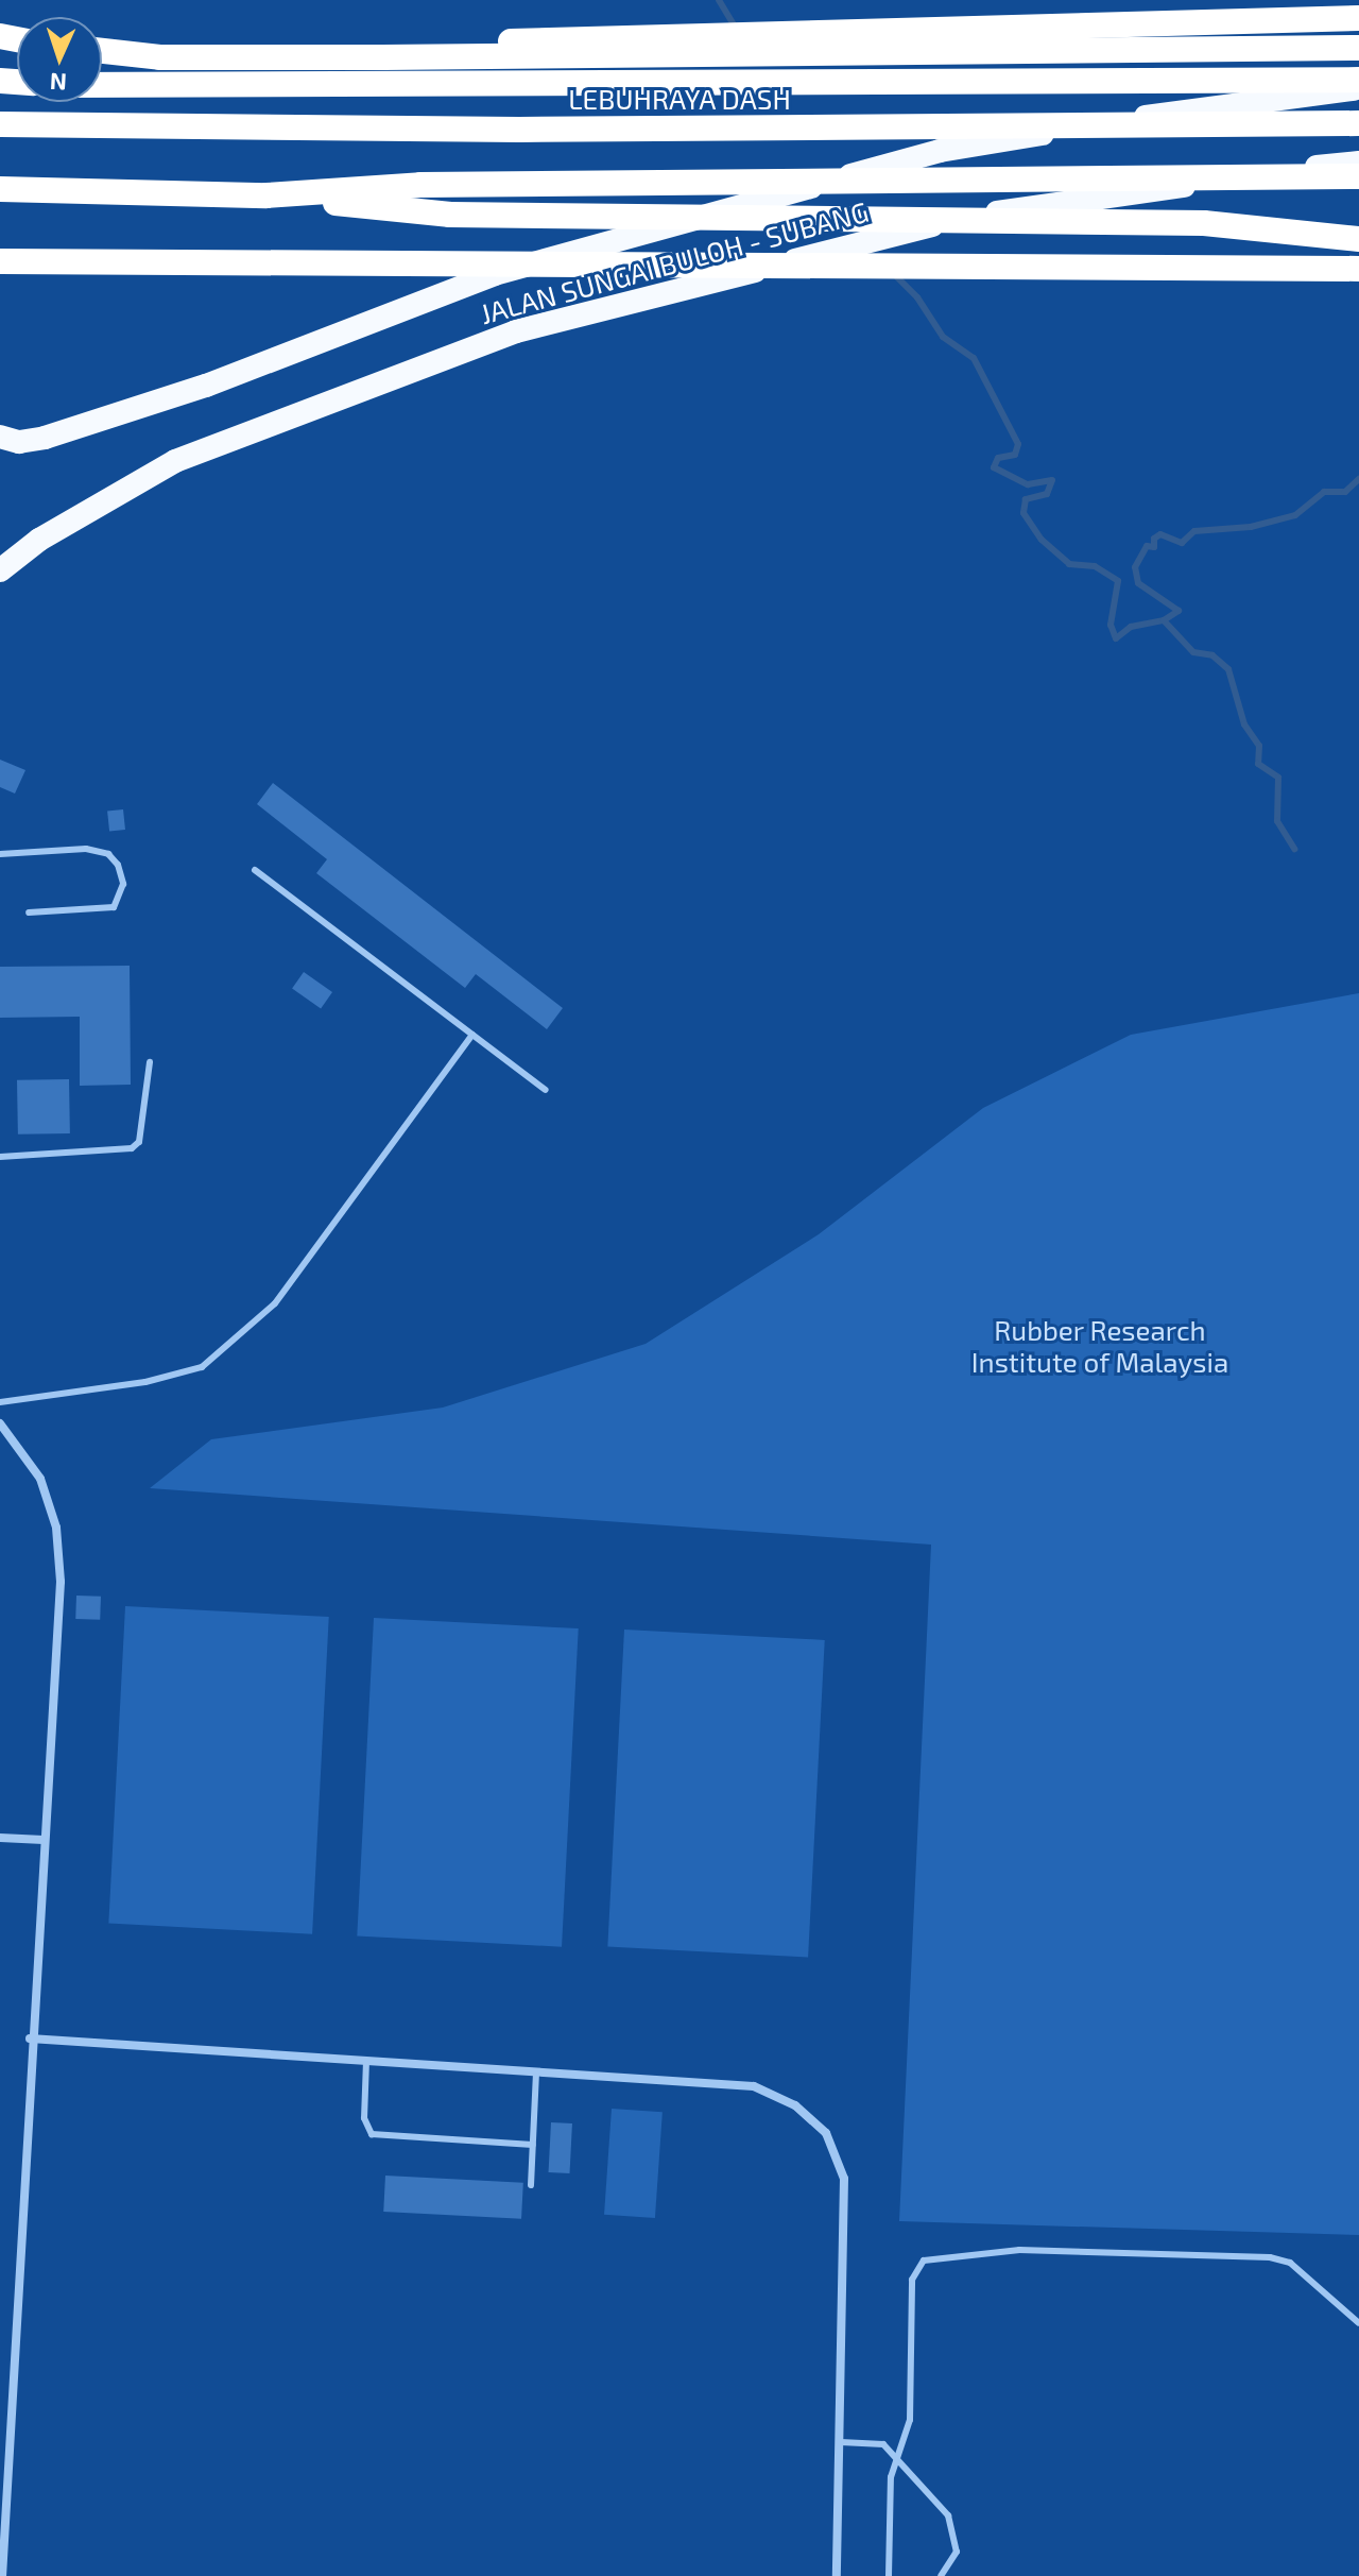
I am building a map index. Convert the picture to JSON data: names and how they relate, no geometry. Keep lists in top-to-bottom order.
{
  "streets": {
    "highway": ["LEBUHRAYA DASH", "JALAN SUNGAI BULOH - SUBANG"]
  },
  "parks": ["Rubber Research Institute of Malaysia"],
  "north": "bottom"
}
